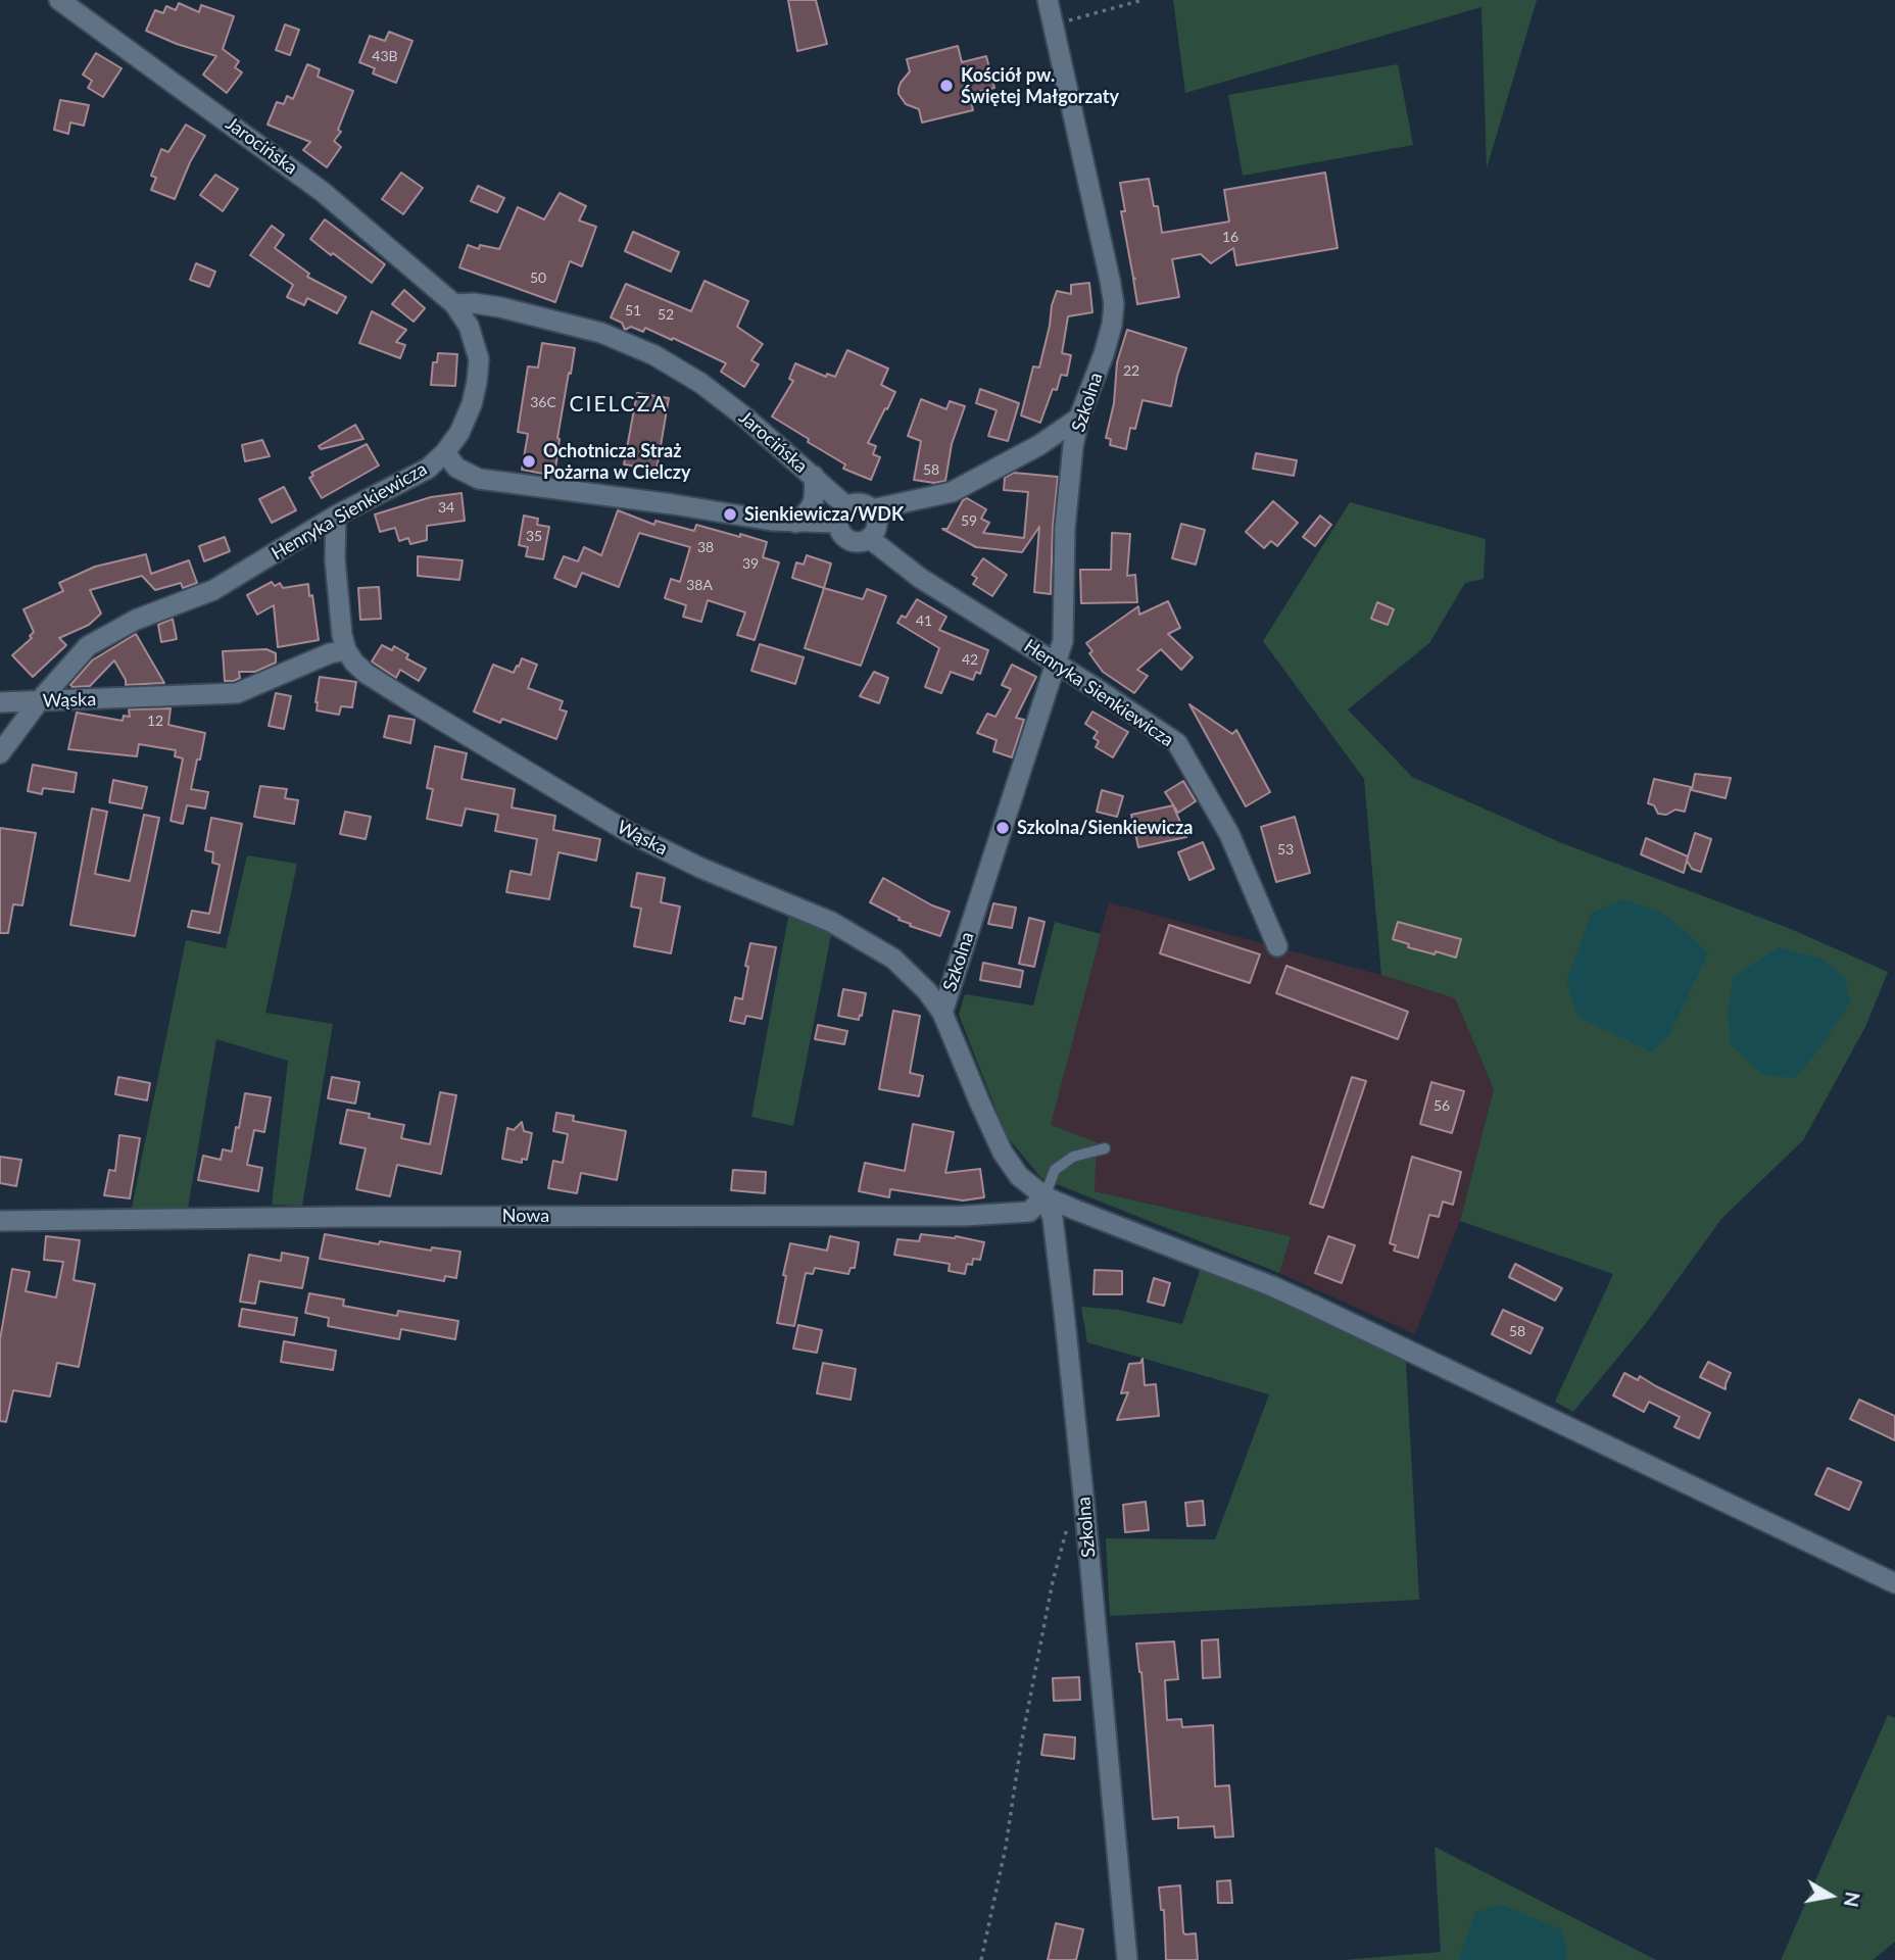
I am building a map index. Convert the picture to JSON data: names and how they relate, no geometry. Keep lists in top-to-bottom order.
{
  "streets": {
    "street": [
      "Jarocińska",
      "Szkolna",
      "Henryka Sienkiewicza",
      "Wąska",
      "Nowa"
    ]
  },
  "crossings": [
    ["Jarocińska", "Henryka Sienkiewicza"],
    ["Szkolna", "Henryka Sienkiewicza"],
    ["Szkolna", "Wąska"],
    ["Szkolna", "Nowa"],
    ["Henryka Sienkiewicza", "Wąska"]
  ],
  "districts": ["CIELCZA"],
  "places": [
    "Kościół pw. Świętej Małgorzaty",
    "Ochotnicza Straż Pożarna w Cielczy",
    "Sienkiewicza/WDK",
    "Szkolna/Sienkiewicza"
  ],
  "house_numbers": [
    "43B",
    "16",
    "50",
    "51",
    "52",
    "22",
    "36C",
    "58",
    "34",
    "59",
    "35",
    "38",
    "39",
    "38A",
    "41",
    "42",
    "12",
    "53",
    "56",
    "58"
  ],
  "north": "right"
}
